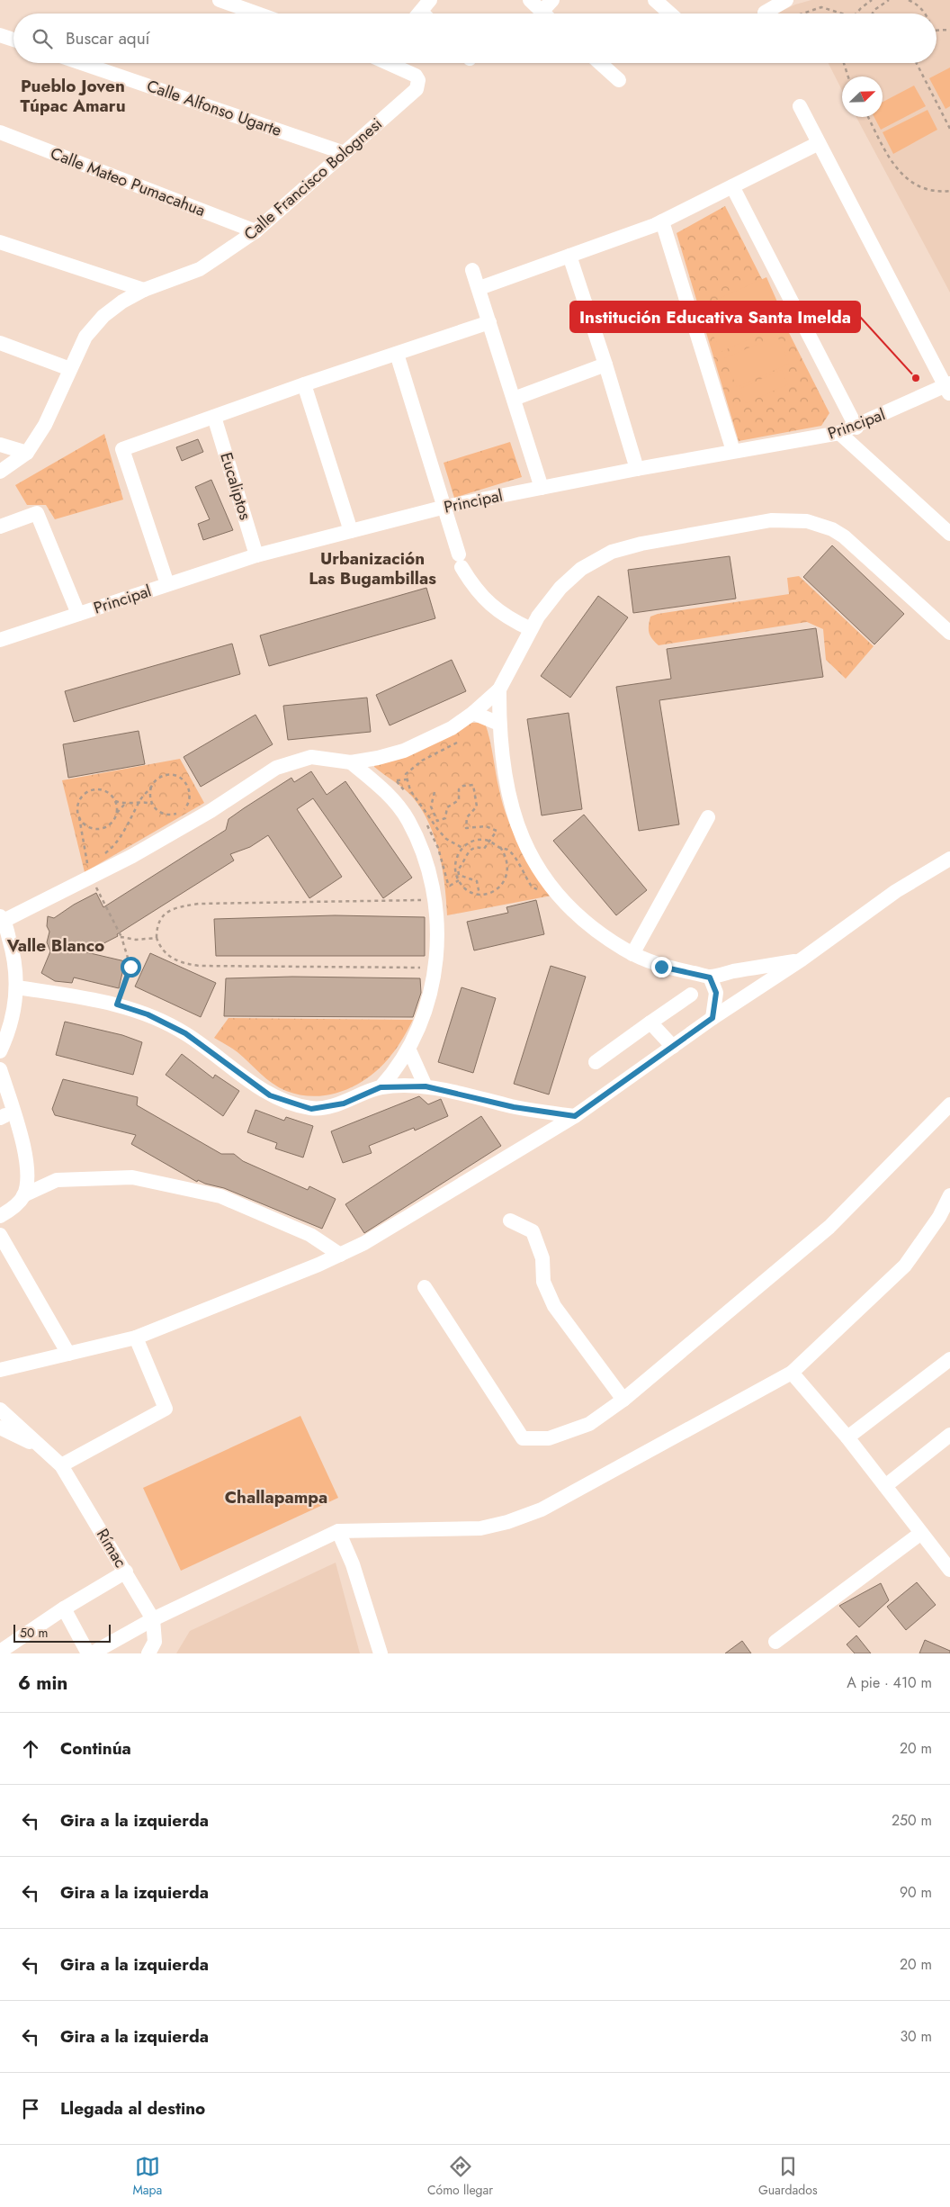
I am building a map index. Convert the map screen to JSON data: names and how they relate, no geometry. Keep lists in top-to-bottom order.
{
  "streets": {
    "street": [
      "Calle Alfonso Ugarte",
      "Calle Francisco Bolognesi",
      "Calle Mateo Pumacahua",
      "Principal",
      "Eucaliptos",
      "Rímac"
    ]
  },
  "crossings": [
    ["Calle Alfonso Ugarte", "Calle Francisco Bolognesi"],
    ["Calle Francisco Bolognesi", "Calle Mateo Pumacahua"],
    ["Principal", "Eucaliptos"]
  ],
  "districts": [
    "Pueblo Joven Túpac Amaru",
    "Urbanización Las Bugambillas",
    "Valle Blanco",
    "Challapampa"
  ],
  "places": ["Institución Educativa Santa Imelda"],
  "scale_bar": "50 m",
  "north": "top right",
  "page": {
    "search": "Buscar aquí",
    "scale": "50 m",
    "heading": ["6 min", "A pie · 410 m"],
    "list": [
      ["Continúa", "20 m"],
      ["Gira a la izquierda", "250 m"],
      ["Gira a la izquierda", "90 m"],
      ["Gira a la izquierda", "20 m"],
      ["Gira a la izquierda", "30 m"],
      "Llegada al destino"
    ],
    "nav": ["Mapa", "Cómo llegar", "Guardados"]
  }
}
